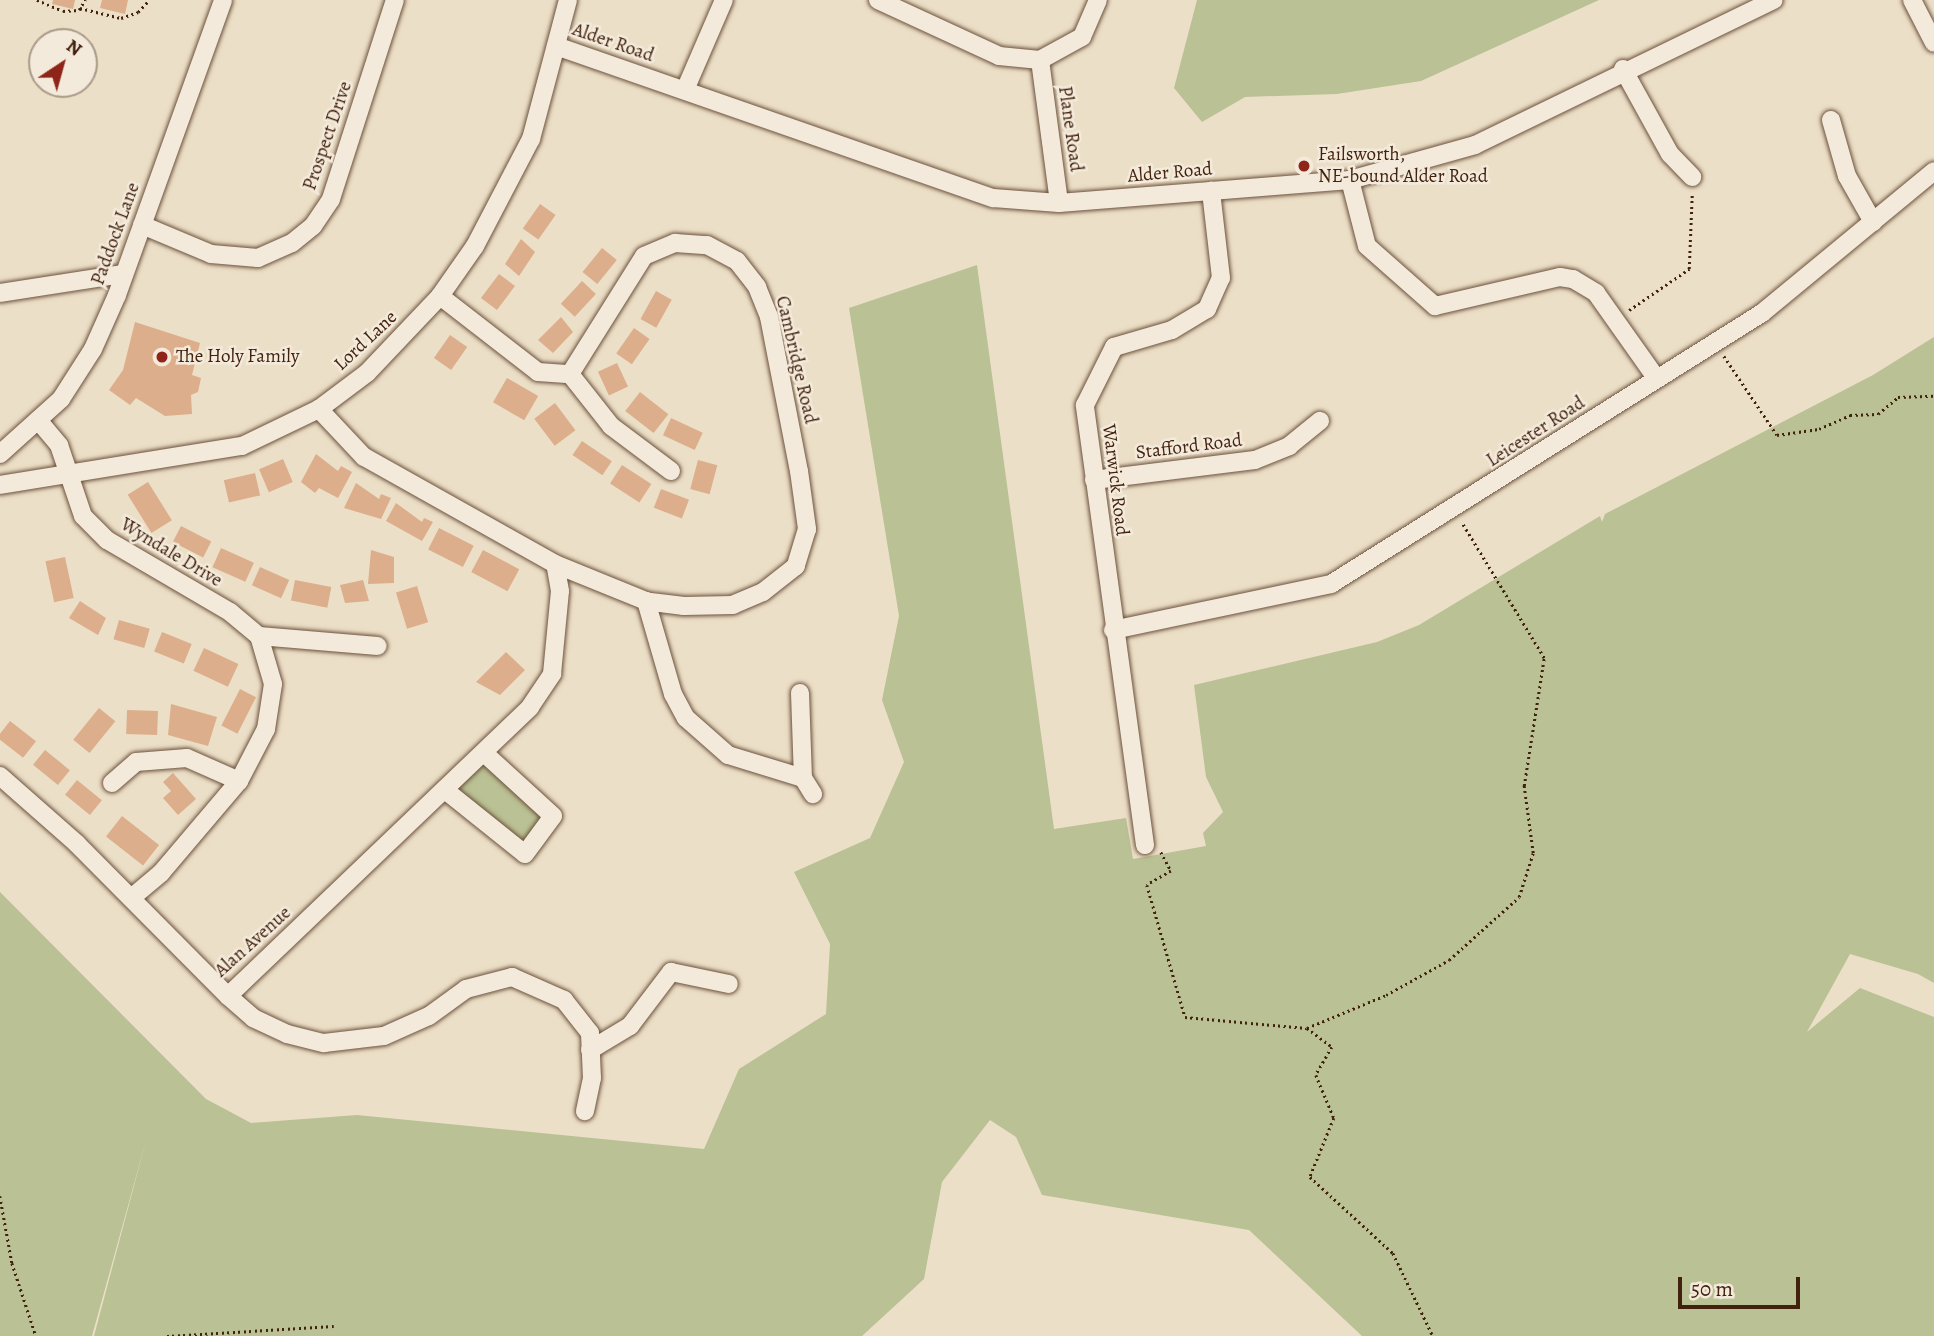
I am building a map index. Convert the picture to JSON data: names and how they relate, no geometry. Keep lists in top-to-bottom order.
{
  "streets": {
    "street": [
      "Alder Road",
      "Plane Road",
      "Prospect Drive",
      "Paddock Lane",
      "Lord Lane",
      "Cambridge Road",
      "Leicester Road",
      "Stafford Road",
      "Warwick Road",
      "Wyndale Drive",
      "Alan Avenue"
    ]
  },
  "crossings": [
    ["Alder Road", "Plane Road"],
    ["Alder Road", "Lord Lane"],
    ["Alder Road", "Warwick Road"],
    ["Prospect Drive", "Paddock Lane"],
    ["Paddock Lane", "Wyndale Drive"],
    ["Lord Lane", "Wyndale Drive"],
    ["Cambridge Road", "Alan Avenue"],
    ["Leicester Road", "Warwick Road"],
    ["Stafford Road", "Warwick Road"]
  ],
  "places": ["Failsworth, NE-bound Alder Road", "The Holy Family"],
  "scale_bar": "50 m",
  "north": "top right"
}
